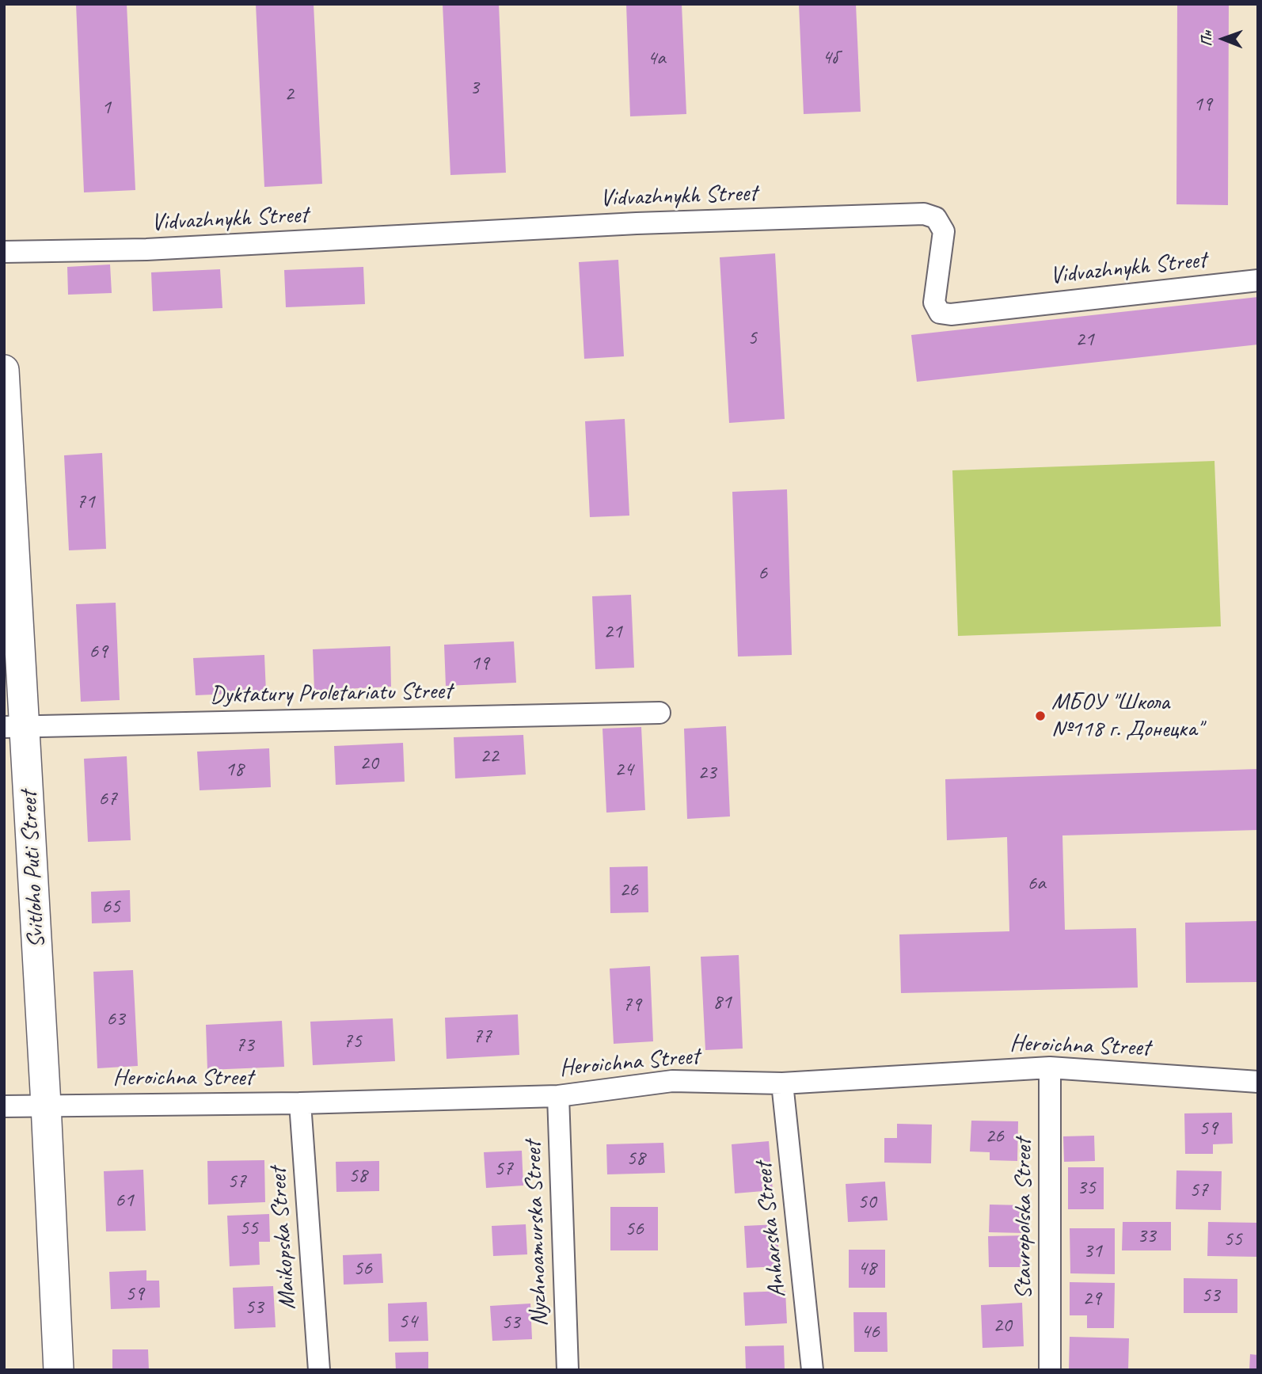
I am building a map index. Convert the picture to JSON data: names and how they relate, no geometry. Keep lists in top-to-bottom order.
{
  "streets": {
    "main road": ["Svitloho Puti Street"],
    "street": [
      "Vidvazhnykh Street",
      "Dyktatury Proletariatu Street",
      "Heroichna Street",
      "Stavropolska Street",
      "Anharska Street",
      "Nyzhnoamurska Street",
      "Maikopska Street"
    ]
  },
  "crossings": [
    ["Dyktatury Proletariatu Street", "Svitloho Puti Street"],
    ["Svitloho Puti Street", "Heroichna Street"],
    ["Heroichna Street", "Stavropolska Street"],
    ["Heroichna Street", "Anharska Street"],
    ["Heroichna Street", "Nyzhnoamurska Street"],
    ["Heroichna Street", "Maikopska Street"]
  ],
  "places": ["МБОУ \"Школа №118 г. Донецка\""],
  "house_numbers": [
    "4б",
    "4а",
    "3",
    "2",
    "19",
    "1",
    "5",
    "21",
    "71",
    "6",
    "21",
    "69",
    "19",
    "22",
    "20",
    "18",
    "24",
    "23",
    "67",
    "6а",
    "26",
    "65",
    "81",
    "79",
    "63",
    "77",
    "75",
    "73",
    "59",
    "26",
    "58",
    "57",
    "58",
    "57",
    "35",
    "57",
    "61",
    "50",
    "55",
    "56",
    "33",
    "55",
    "31",
    "56",
    "48",
    "59",
    "53",
    "29",
    "53",
    "54",
    "53",
    "20",
    "46"
  ],
  "north": "left"
}
